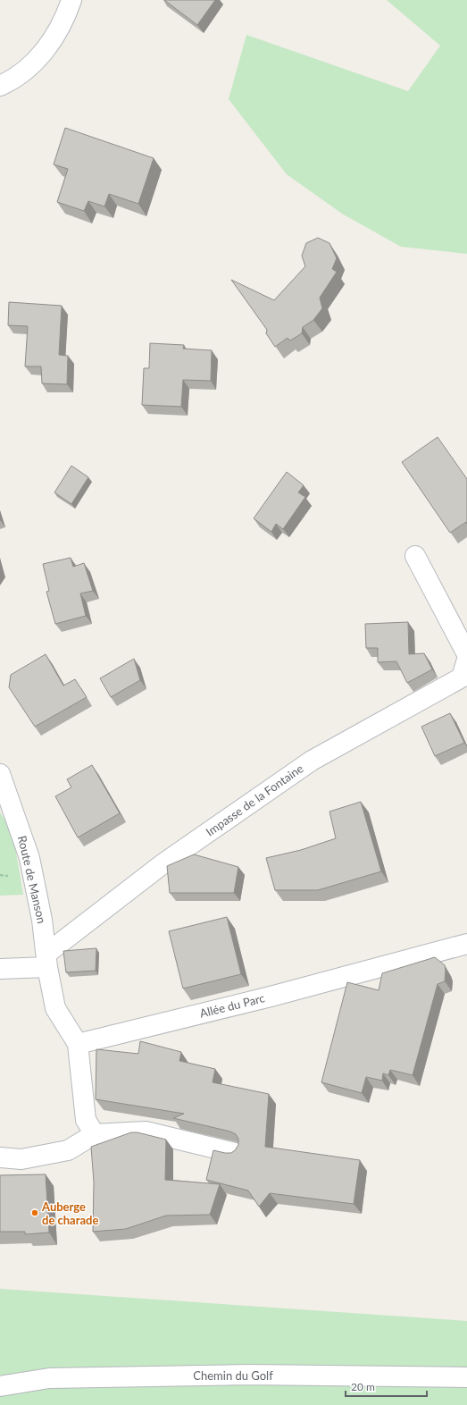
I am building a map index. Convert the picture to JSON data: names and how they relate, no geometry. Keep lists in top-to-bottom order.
{
  "streets": {
    "street": [
      "Impasse de la Fontaine",
      "Route de Manson",
      "Allée du Parc",
      "Chemin du Golf"
    ]
  },
  "crossings": [
    ["Impasse de la Fontaine", "Route de Manson"]
  ],
  "places": ["Auberge de charade"],
  "scale_bar": "20 m"
}
